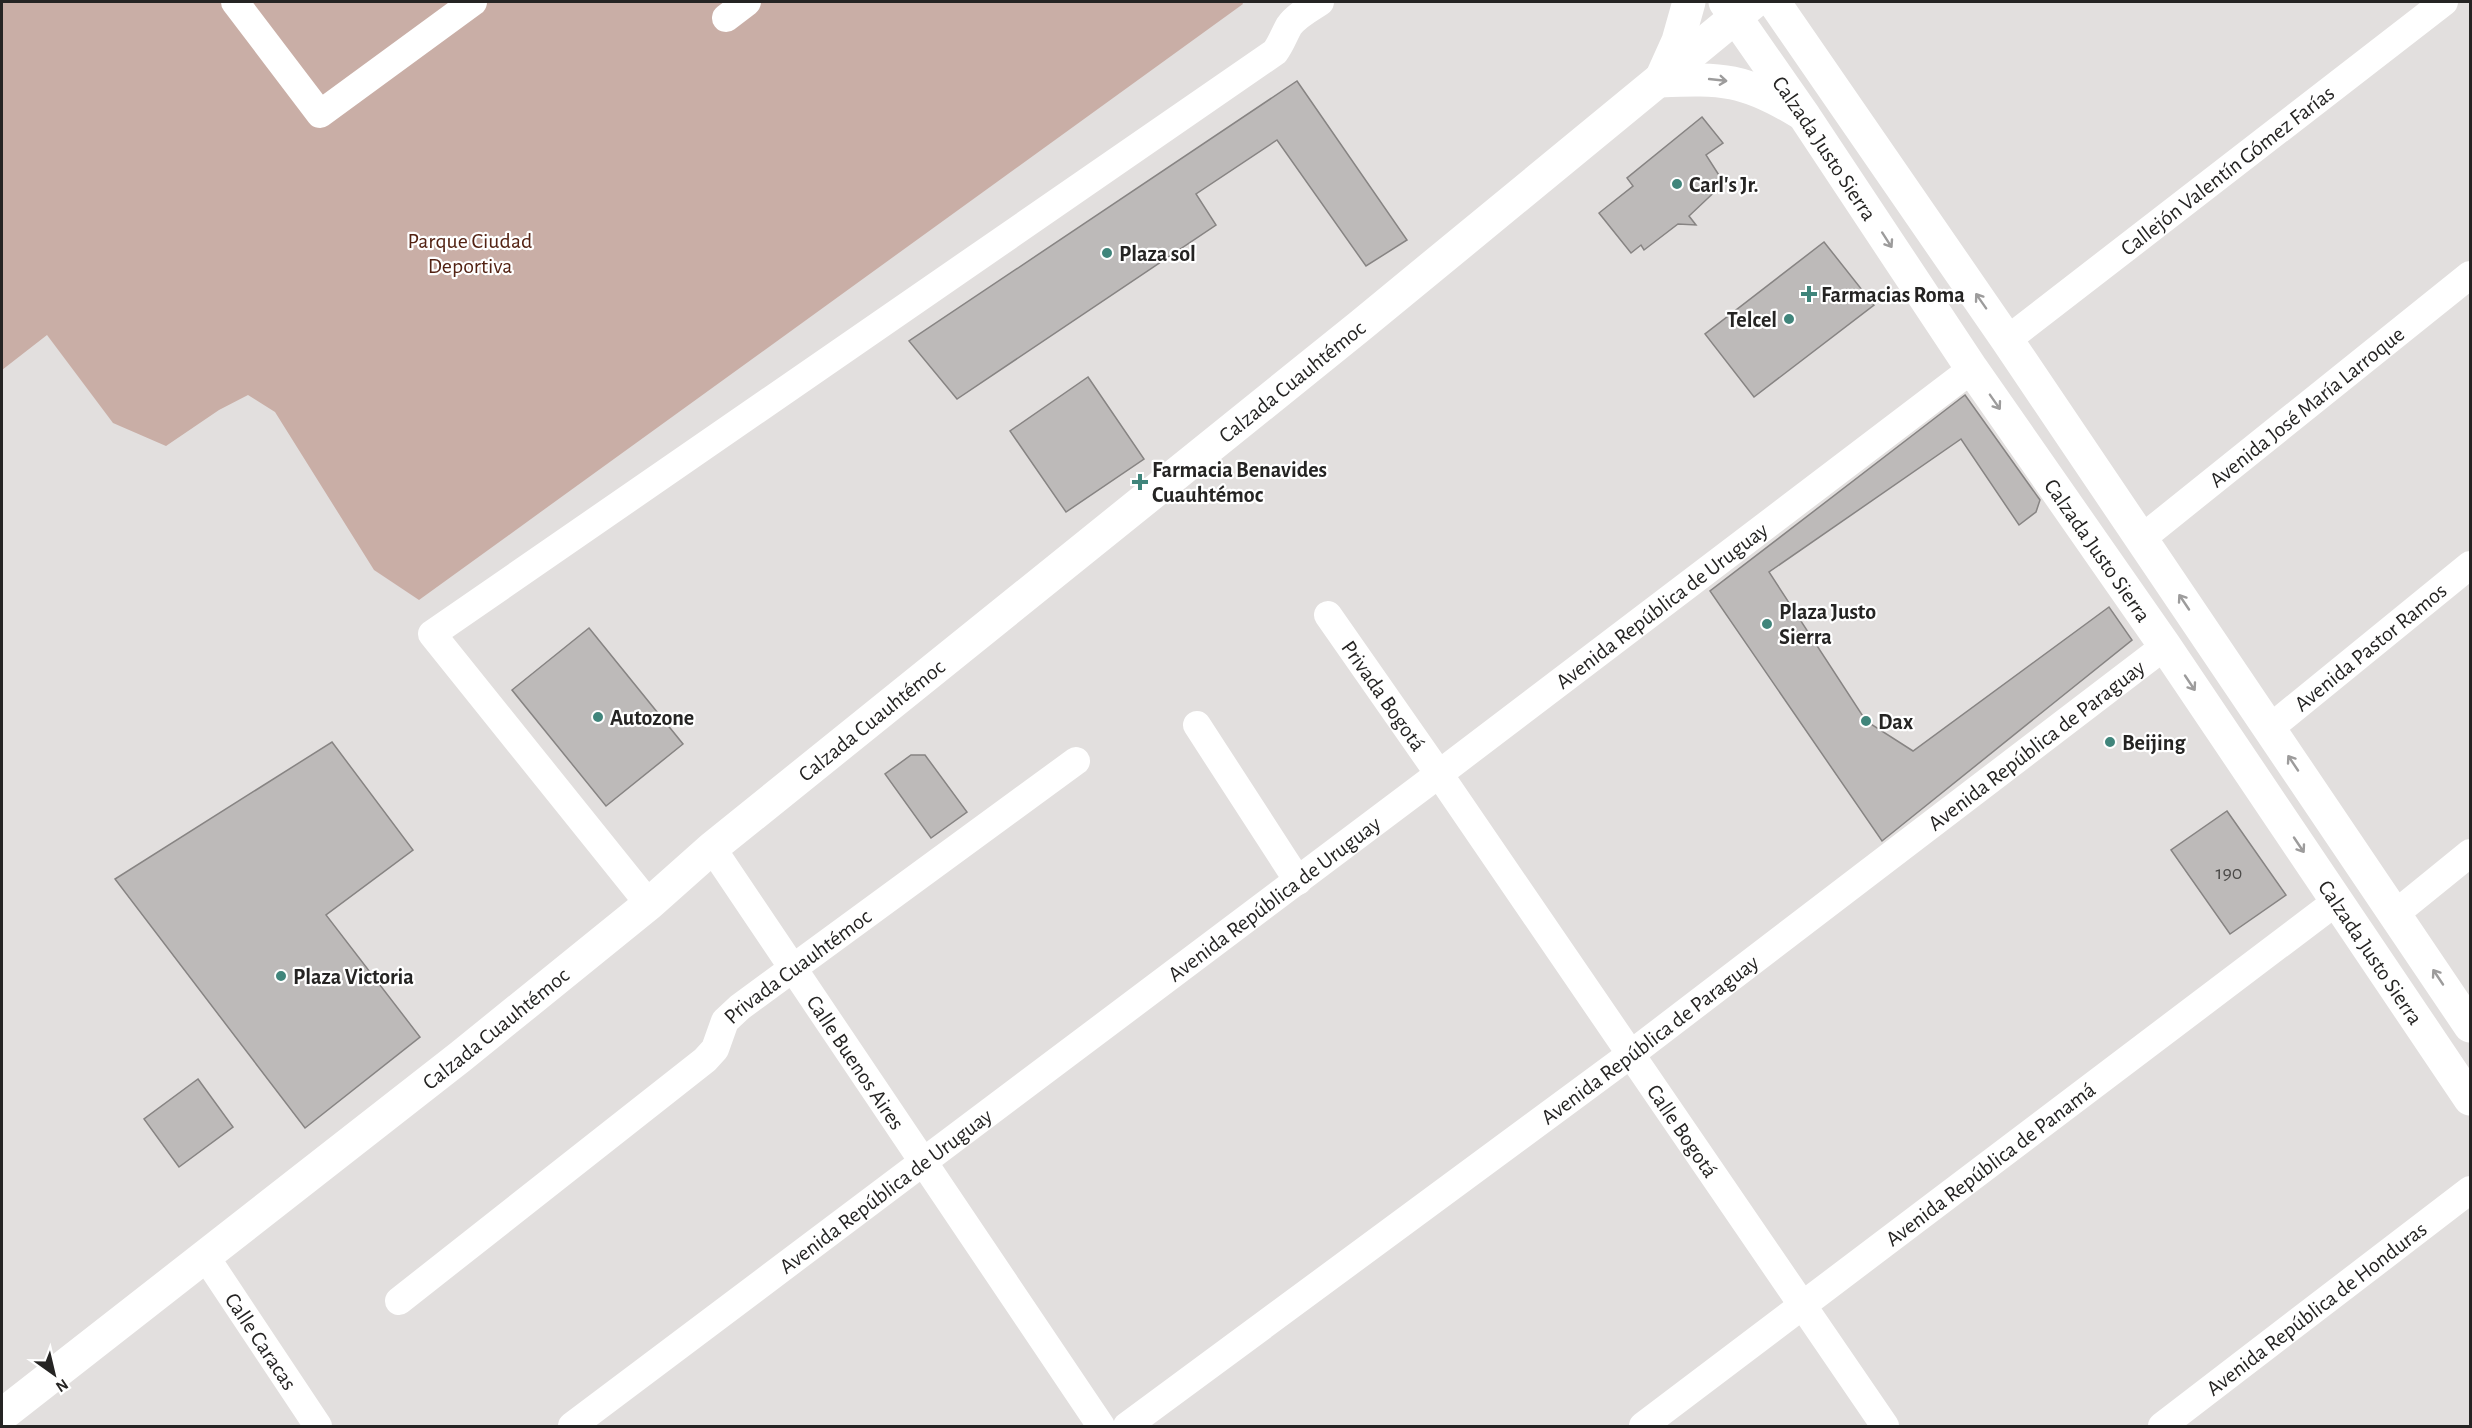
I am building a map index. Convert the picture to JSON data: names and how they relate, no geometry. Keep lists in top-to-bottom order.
{
  "streets": {
    "main road": ["Calzada Justo Sierra", "Calzada Cuauhtémoc"],
    "street": [
      "Callejón Valentín Gómez Farías",
      "Avenida José María Larroque",
      "Avenida República de Uruguay",
      "Avenida Pastor Ramos",
      "Privada Bogotá",
      "Avenida República de Paraguay",
      "Privada Cuauhtémoc",
      "Calle Buenos Aires",
      "Calle Bogotá",
      "Avenida República de Panamá",
      "Avenida República de Honduras",
      "Calle Caracas"
    ]
  },
  "crossings": [
    ["Calzada Justo Sierra", "Callejón Valentín Gómez Farías"],
    ["Calzada Justo Sierra", "Calzada Cuauhtémoc"],
    ["Calzada Justo Sierra", "Avenida José María Larroque"],
    ["Calzada Justo Sierra", "Avenida República de Uruguay"],
    ["Calzada Justo Sierra", "Avenida Pastor Ramos"],
    ["Calzada Justo Sierra", "Avenida República de Paraguay"],
    ["Calzada Justo Sierra", "Avenida República de Panamá"],
    ["Calzada Cuauhtémoc", "Calle Buenos Aires"],
    ["Calzada Cuauhtémoc", "Calle Caracas"],
    ["Avenida República de Uruguay", "Privada Bogotá"],
    ["Avenida República de Uruguay", "Calle Buenos Aires"],
    ["Avenida República de Uruguay", "Calle Bogotá"],
    ["Privada Bogotá", "Calle Bogotá"],
    ["Avenida República de Paraguay", "Calle Bogotá"],
    ["Privada Cuauhtémoc", "Calle Buenos Aires"],
    ["Calle Bogotá", "Avenida República de Panamá"]
  ],
  "parks": ["Parque Ciudad Deportiva"],
  "places": {
    "other": [
      "Carl's Jr.",
      "Plaza sol",
      "Telcel",
      "Plaza Justo Sierra",
      "Autozone",
      "Dax",
      "Beijing",
      "Plaza Victoria"
    ],
    "health": ["Farmacias Roma", "Farmacia Benavides Cuauhtémoc"]
  },
  "house_numbers": ["190"],
  "north": "bottom right"
}
